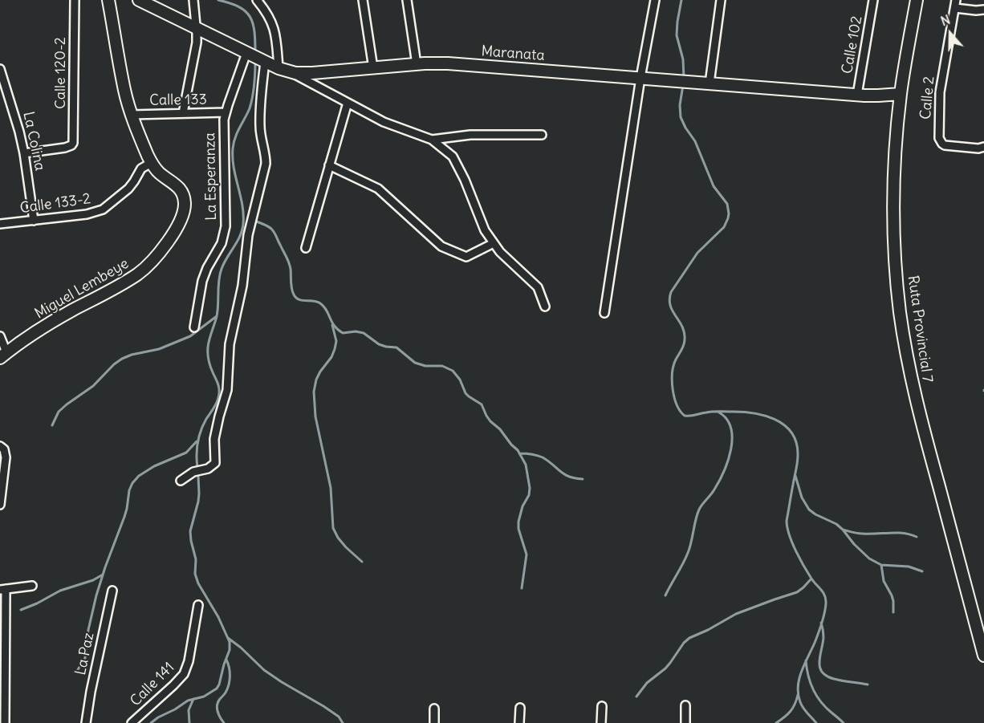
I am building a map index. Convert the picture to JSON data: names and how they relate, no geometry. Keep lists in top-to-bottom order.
{
  "streets": {
    "street": [
      "Calle 102",
      "Maranata",
      "Calle 120-2",
      "Calle 2",
      "Calle 133",
      "La Colina",
      "La Esperanza",
      "Calle 133-2",
      "Miguel Lembeye",
      "Ruta Provincial 7",
      "La Paz",
      "Calle 141"
    ]
  },
  "crossings": [
    ["Calle 102", "Maranata"],
    ["Maranata", "La Esperanza"],
    ["Maranata", "Ruta Provincial 7"],
    ["Calle 120-2", "La Colina"],
    ["Calle 133", "La Esperanza"],
    ["Calle 133", "Miguel Lembeye"],
    ["La Colina", "Calle 133-2"],
    ["Calle 133-2", "Miguel Lembeye"]
  ],
  "north": "top"
}
